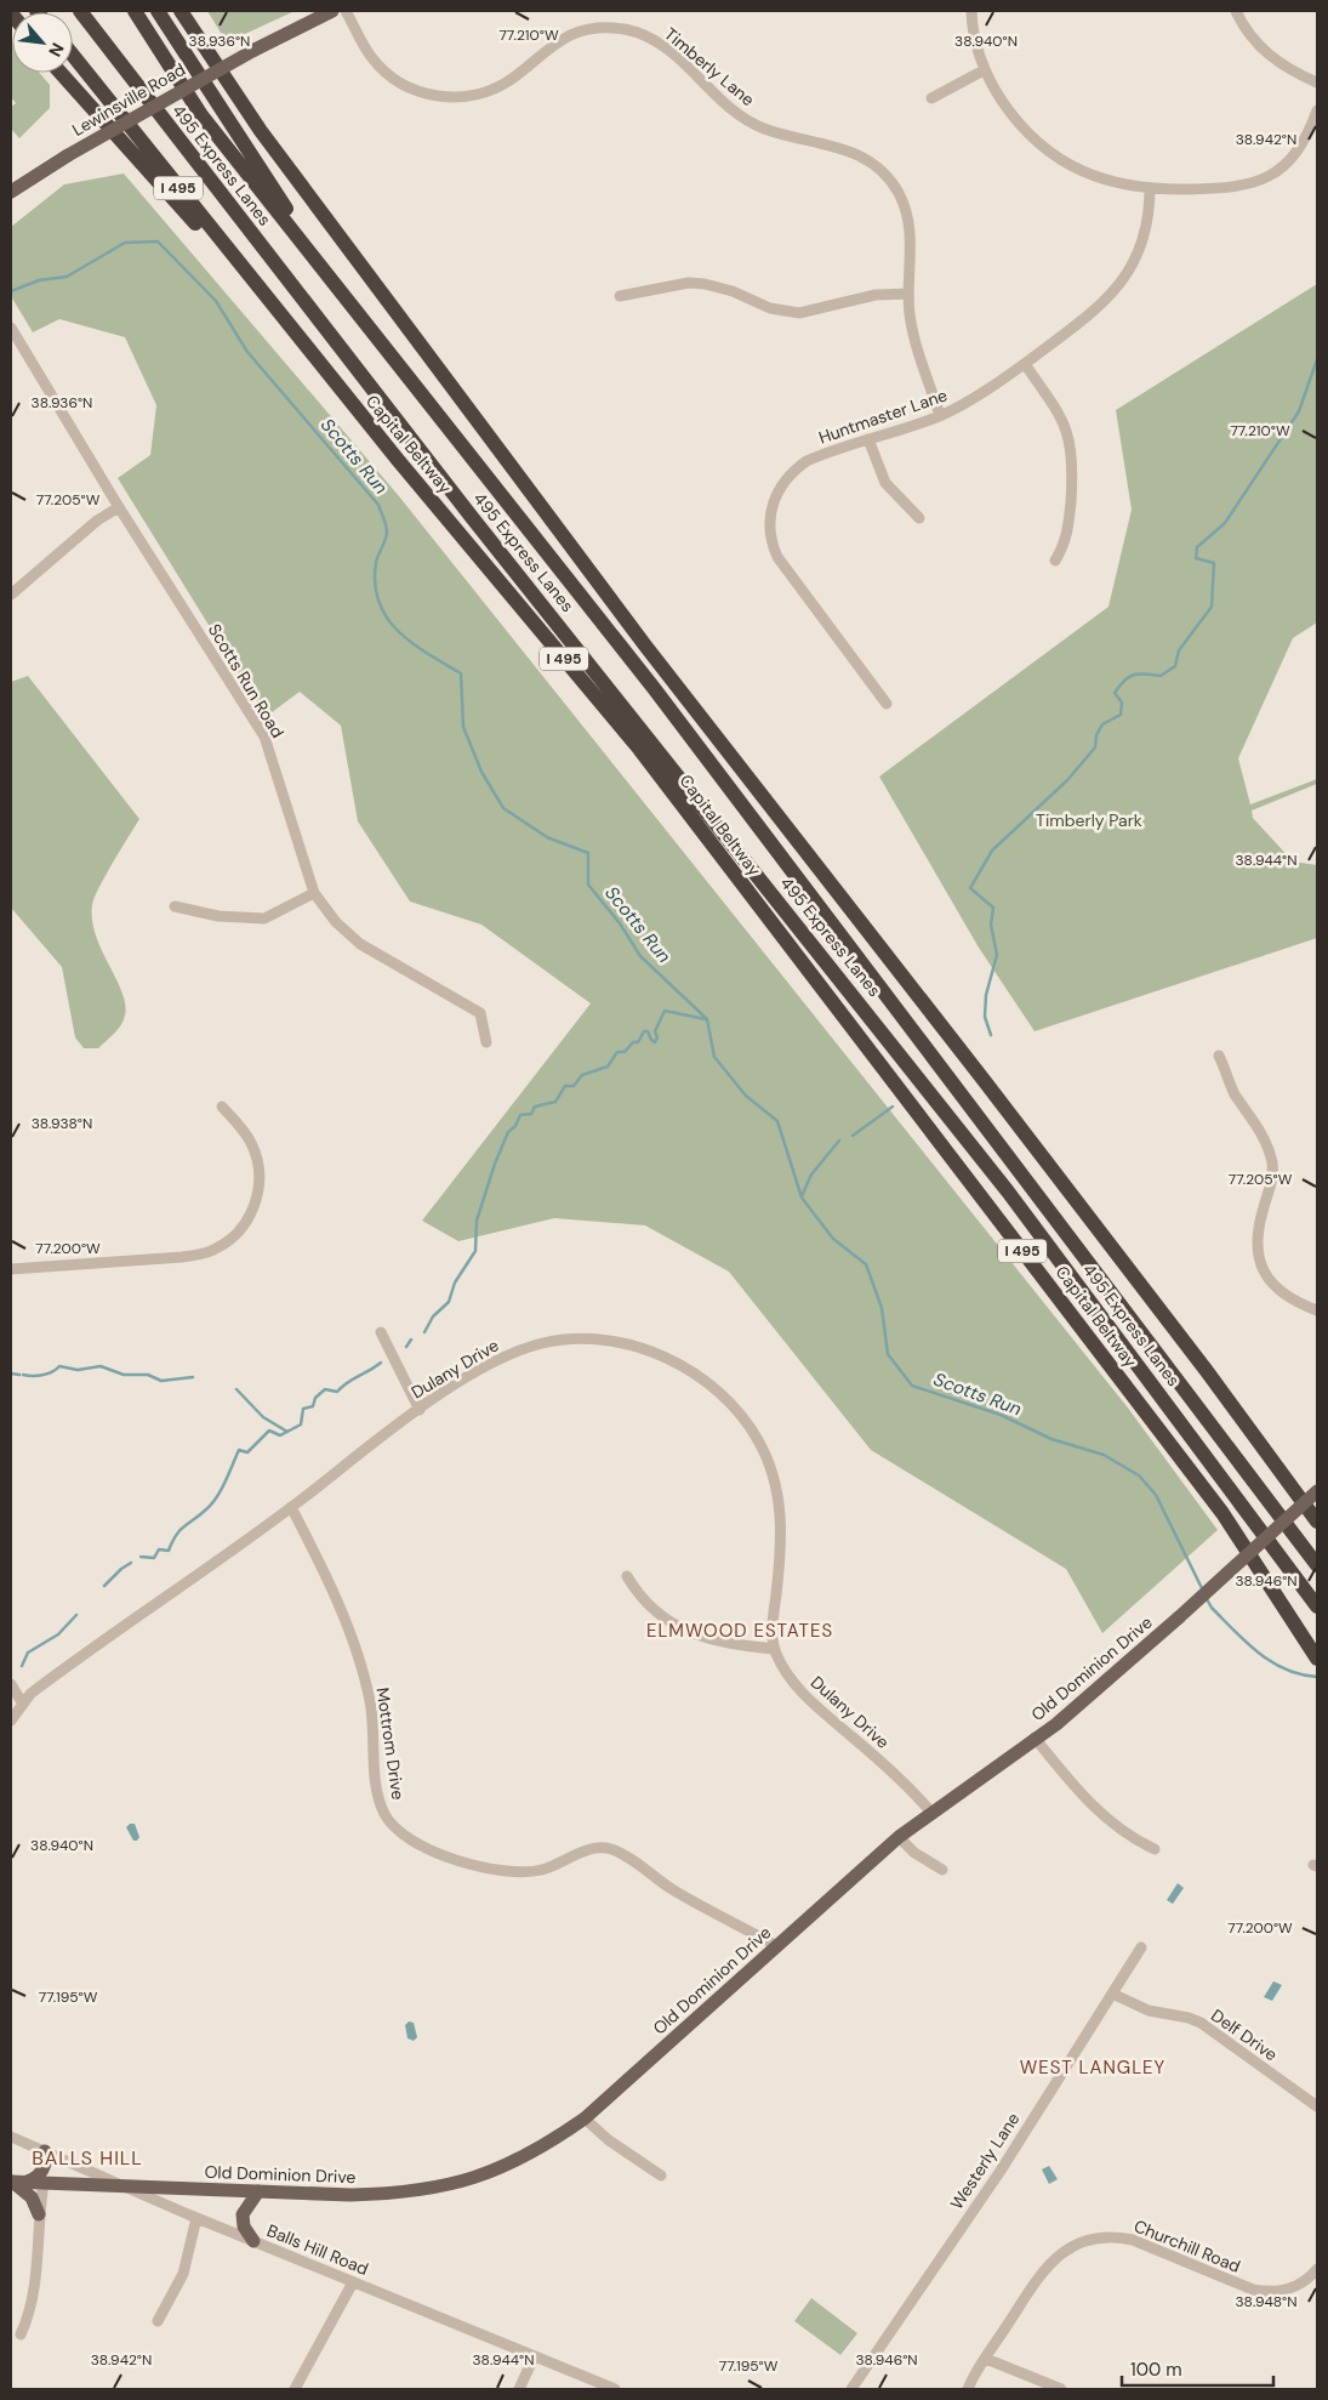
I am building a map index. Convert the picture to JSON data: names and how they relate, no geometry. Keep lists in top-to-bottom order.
{
  "streets": {
    "highway": ["495 Express Lanes", "I 495", "Capital Beltway"],
    "main road": ["Lewinsville Road", "Old Dominion Drive"],
    "street": [
      "Timberly Lane",
      "Huntmaster Lane",
      "Scotts Run Road",
      "Dulany Drive",
      "Mottrom Drive",
      "Delf Drive",
      "Westerly Lane",
      "Churchill Road",
      "Balls Hill Road"
    ]
  },
  "crossings": [
    ["Timberly Lane", "Huntmaster Lane"],
    ["Dulany Drive", "Old Dominion Drive"],
    ["Dulany Drive", "Mottrom Drive"],
    ["Old Dominion Drive", "Mottrom Drive"],
    ["Old Dominion Drive", "Balls Hill Road"],
    ["Delf Drive", "Westerly Lane"]
  ],
  "districts": ["ELMWOOD ESTATES", "WEST LANGLEY", "BALLS HILL"],
  "water": ["Scotts Run"],
  "parks": ["Timberly Park"],
  "scale_bar": "100 m",
  "north": "bottom right",
  "coordinates": [
    "77.210°W",
    "38.936°N",
    "38.940°N",
    "38.942°N",
    "77.205°W",
    "38.944°N",
    "38.938°N",
    "77.200°W",
    "38.946°N",
    "77.195°W",
    "38.948°N"
  ]
}
